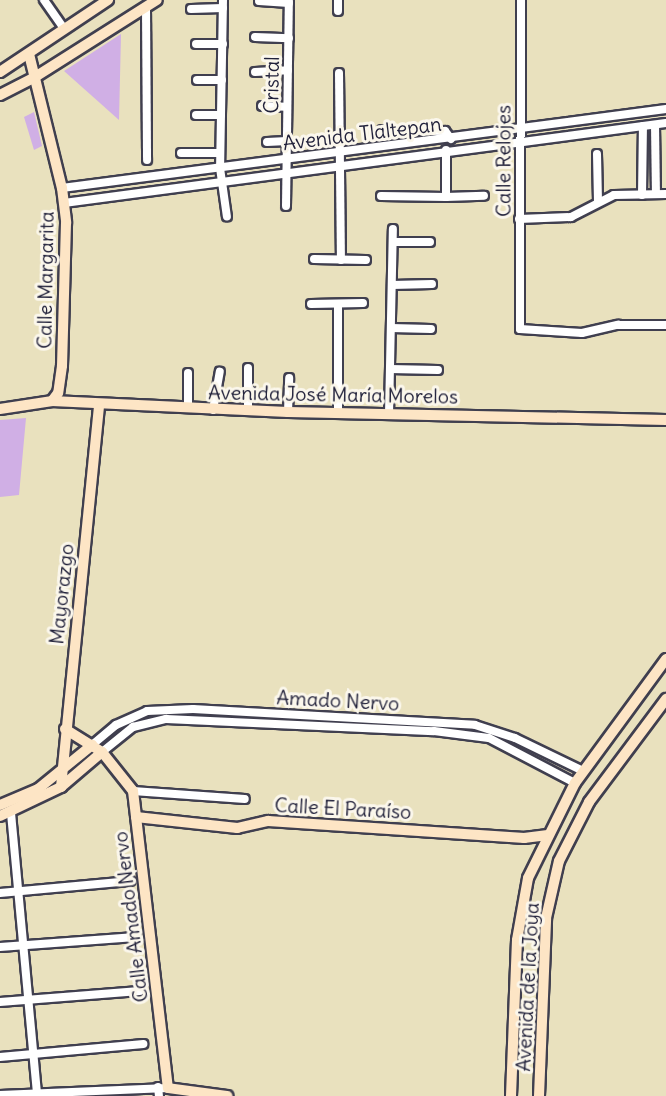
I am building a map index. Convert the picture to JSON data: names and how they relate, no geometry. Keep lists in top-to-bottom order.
{
  "streets": {
    "main road": [
      "Calle Margarita",
      "Avenida José María Morelos",
      "Mayorazgo",
      "Calle El Paraíso",
      "Calle Amado Nervo",
      "Avenida de la Joya"
    ],
    "street": [
      "Cristal",
      "Avenida Tlaltepan",
      "Calle Relojes",
      "Amado Nervo"
    ]
  },
  "crossings": [
    ["Cristal", "Avenida Tlaltepan"],
    ["Avenida Tlaltepan", "Calle Relojes"],
    ["Avenida Tlaltepan", "Calle Margarita"],
    ["Calle Margarita", "Avenida José María Morelos"],
    ["Avenida José María Morelos", "Mayorazgo"],
    ["Amado Nervo", "Avenida de la Joya"],
    ["Calle El Paraíso", "Calle Amado Nervo"],
    ["Calle El Paraíso", "Avenida de la Joya"]
  ]
}
